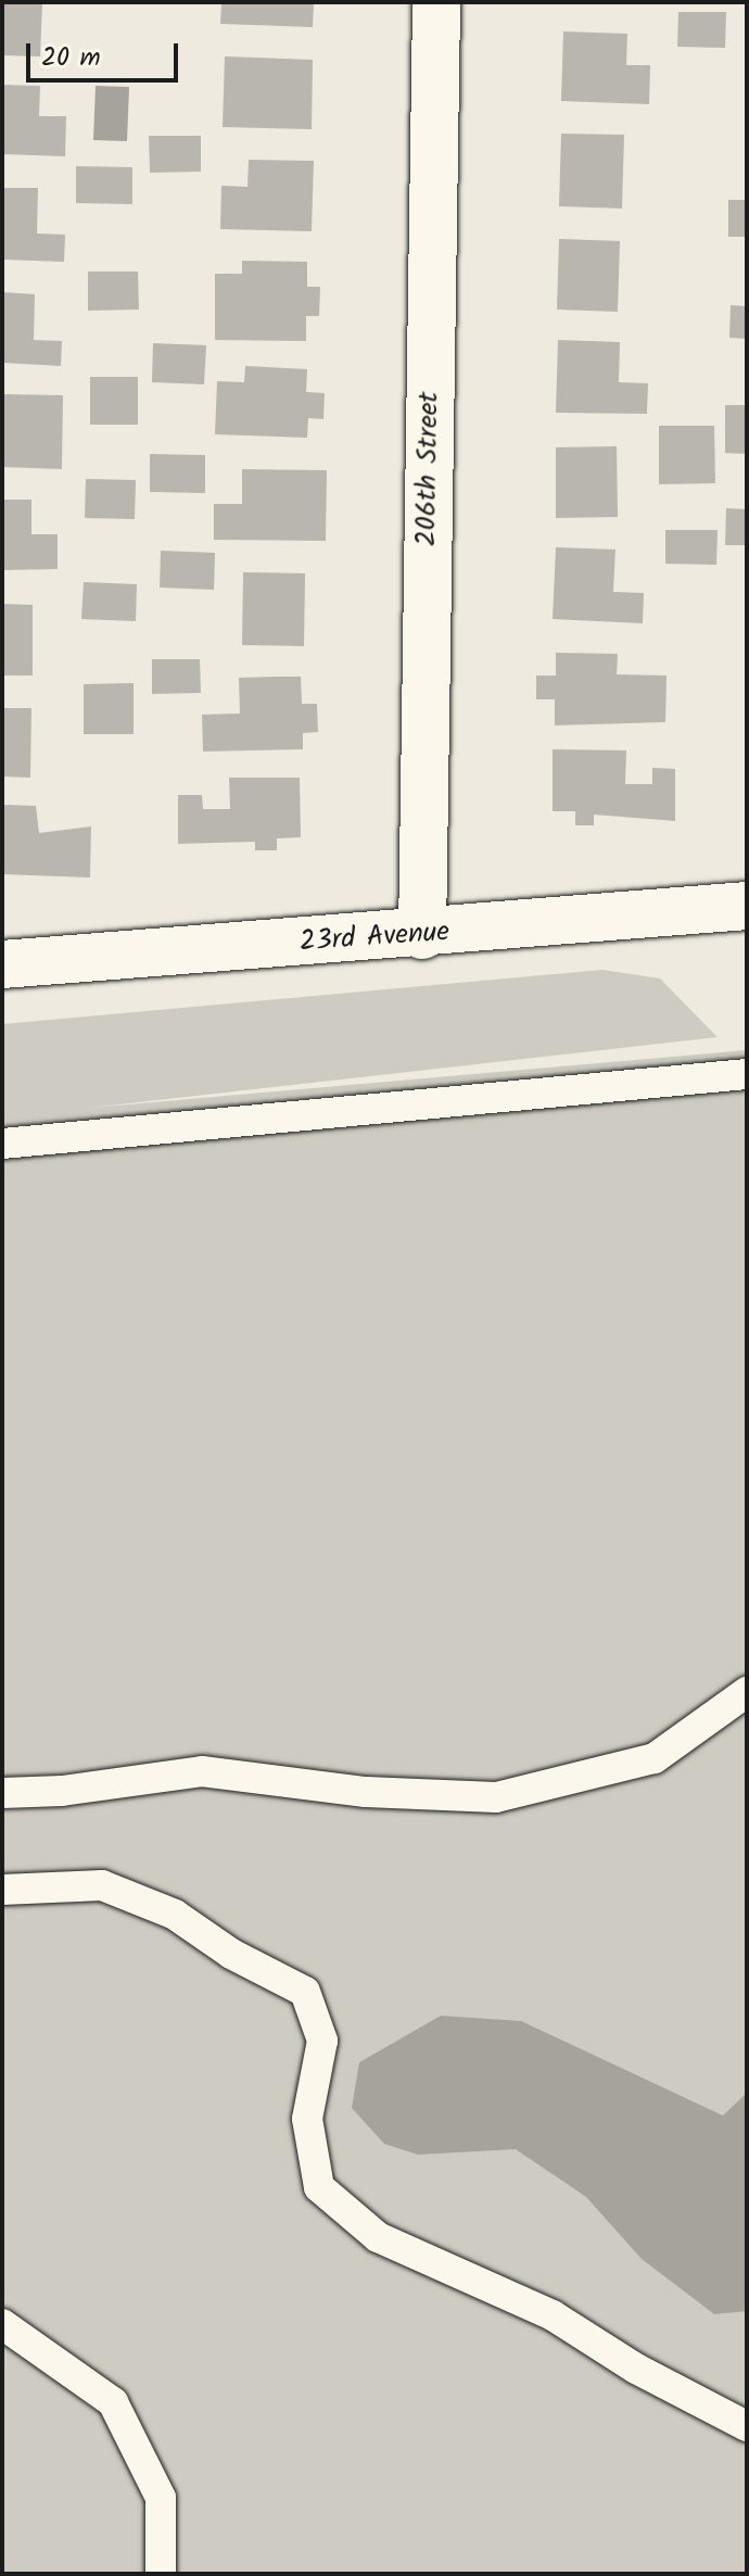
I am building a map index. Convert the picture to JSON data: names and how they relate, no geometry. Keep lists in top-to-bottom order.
{
  "streets": {
    "street": ["206th Street", "23rd Avenue"]
  },
  "crossings": [
    ["206th Street", "23rd Avenue"]
  ],
  "scale_bar": "20 m"
}
